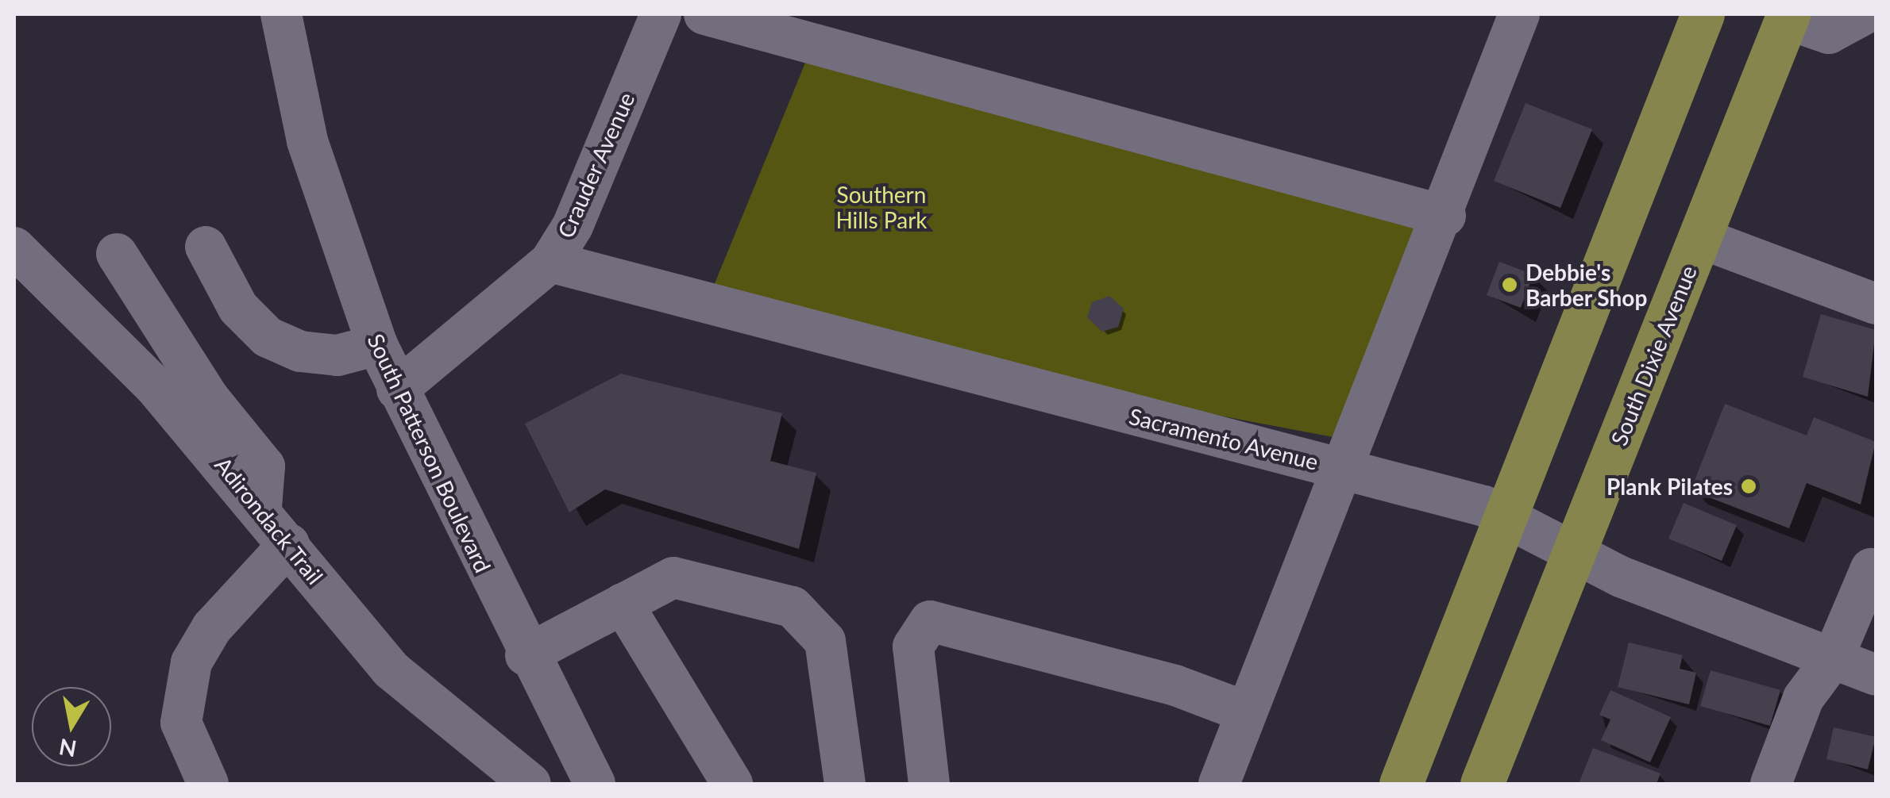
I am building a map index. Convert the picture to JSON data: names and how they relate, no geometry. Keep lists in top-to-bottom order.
{
  "streets": {
    "main road": ["South Dixie Avenue"],
    "street": [
      "Crauder Avenue",
      "Sacramento Avenue",
      "South Patterson Boulevard",
      "Adirondack Trail"
    ]
  },
  "crossings": [
    ["Crauder Avenue", "Sacramento Avenue"],
    ["Crauder Avenue", "South Patterson Boulevard"],
    ["South Dixie Avenue", "Sacramento Avenue"]
  ],
  "parks": ["Southern Hills Park"],
  "places": ["Debbie's Barber Shop", "Plank Pilates"],
  "north": "bottom"
}
